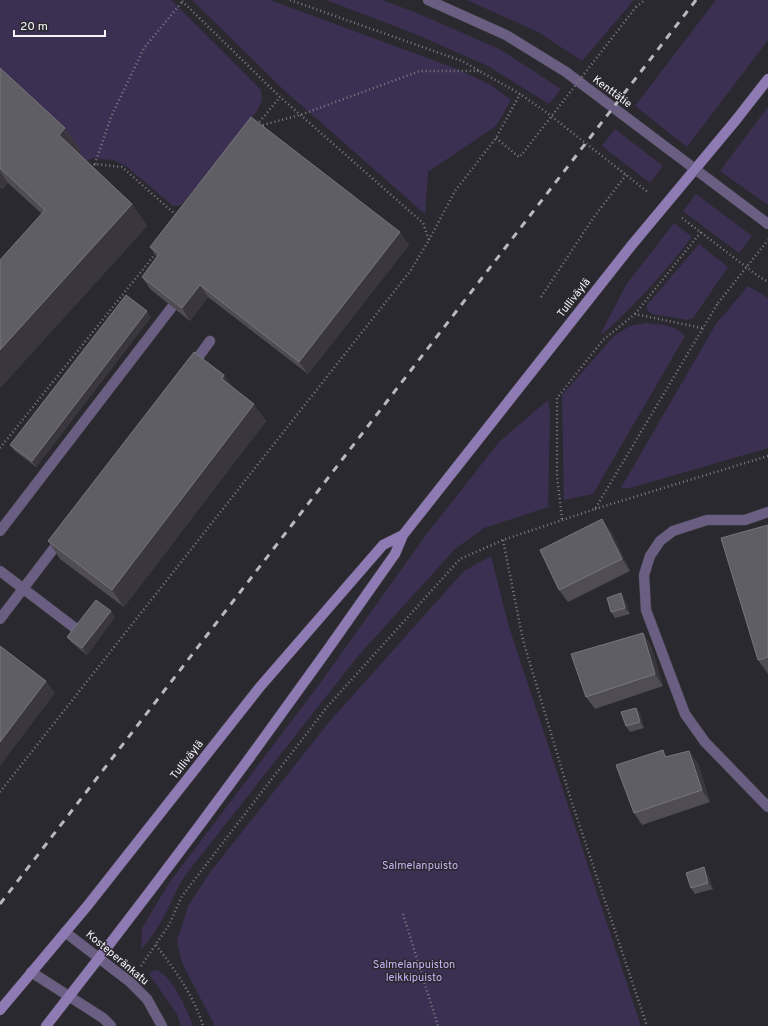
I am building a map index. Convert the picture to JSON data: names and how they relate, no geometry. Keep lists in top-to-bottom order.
{
  "streets": {
    "main road": ["Tulliväylä"],
    "street": ["Kenttätie", "Kosteperänkatu"]
  },
  "crossings": [
    ["Tulliväylä", "Kosteperänkatu"]
  ],
  "parks": ["Salmelanpuisto", "Salmelanpuiston leikkipuisto"],
  "scale_bar": "20 m"
}
